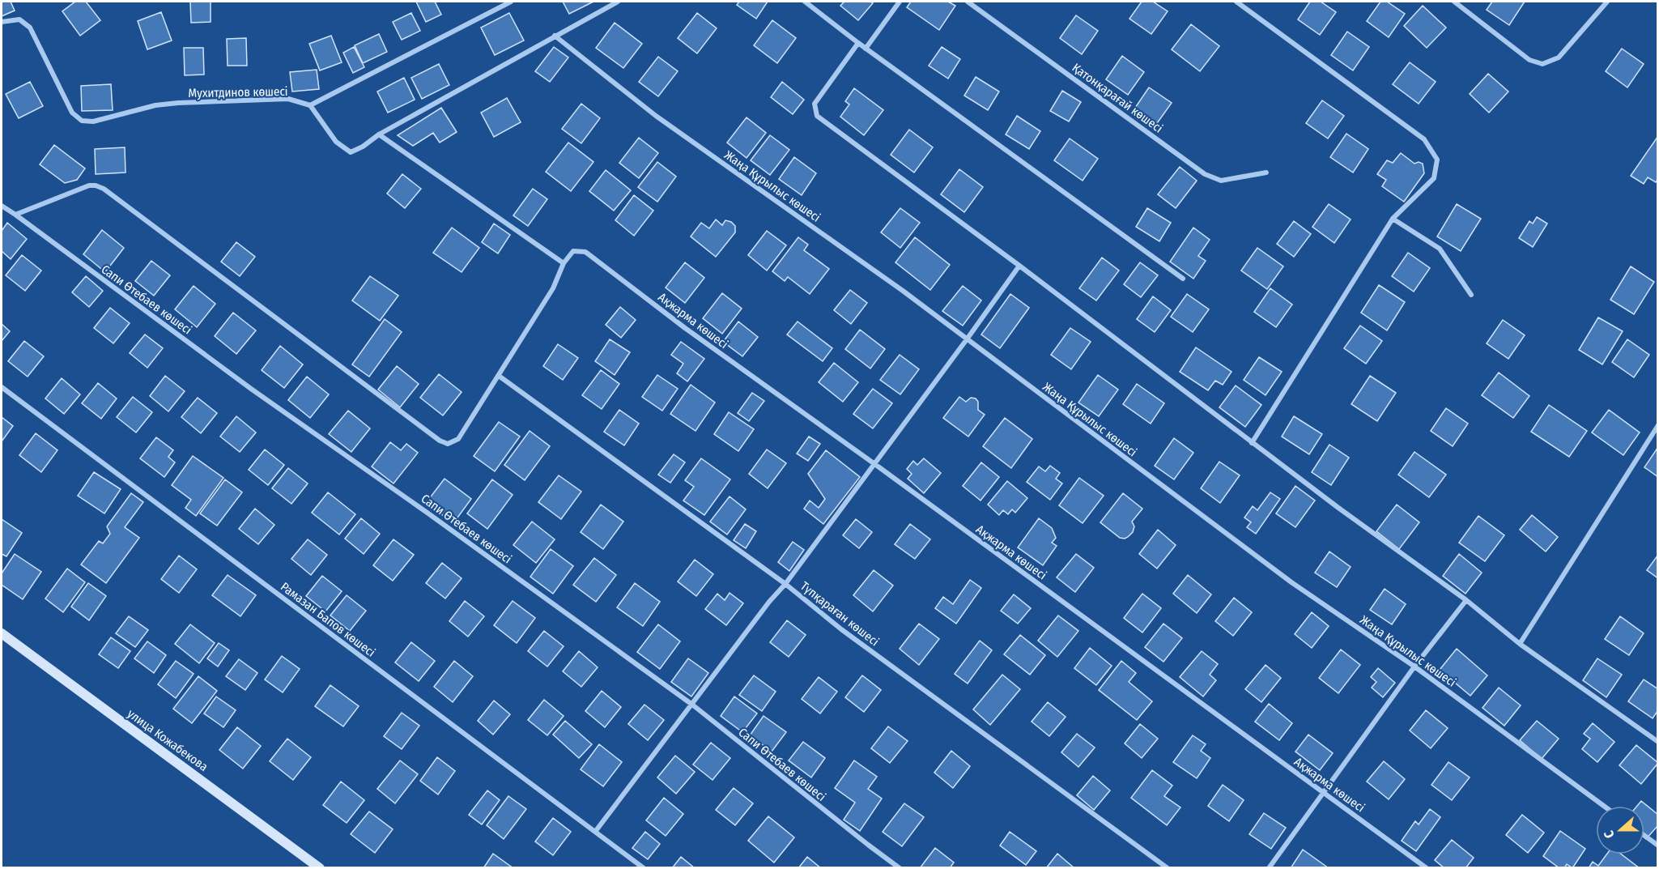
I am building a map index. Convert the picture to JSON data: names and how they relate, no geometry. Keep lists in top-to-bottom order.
{
  "streets": {
    "main road": ["улица Кожабекова"],
    "street": [
      "Мухитдинов көшесі",
      "Қатонқарағай көшесі",
      "Жаңа Құрылыс көшесі",
      "Сапи Өтебаев көшесі",
      "Ақжарма көшесі",
      "Түпқараған көшесі",
      "Рамазан Бапов көшесі"
    ]
  },
  "north": "left"
}
